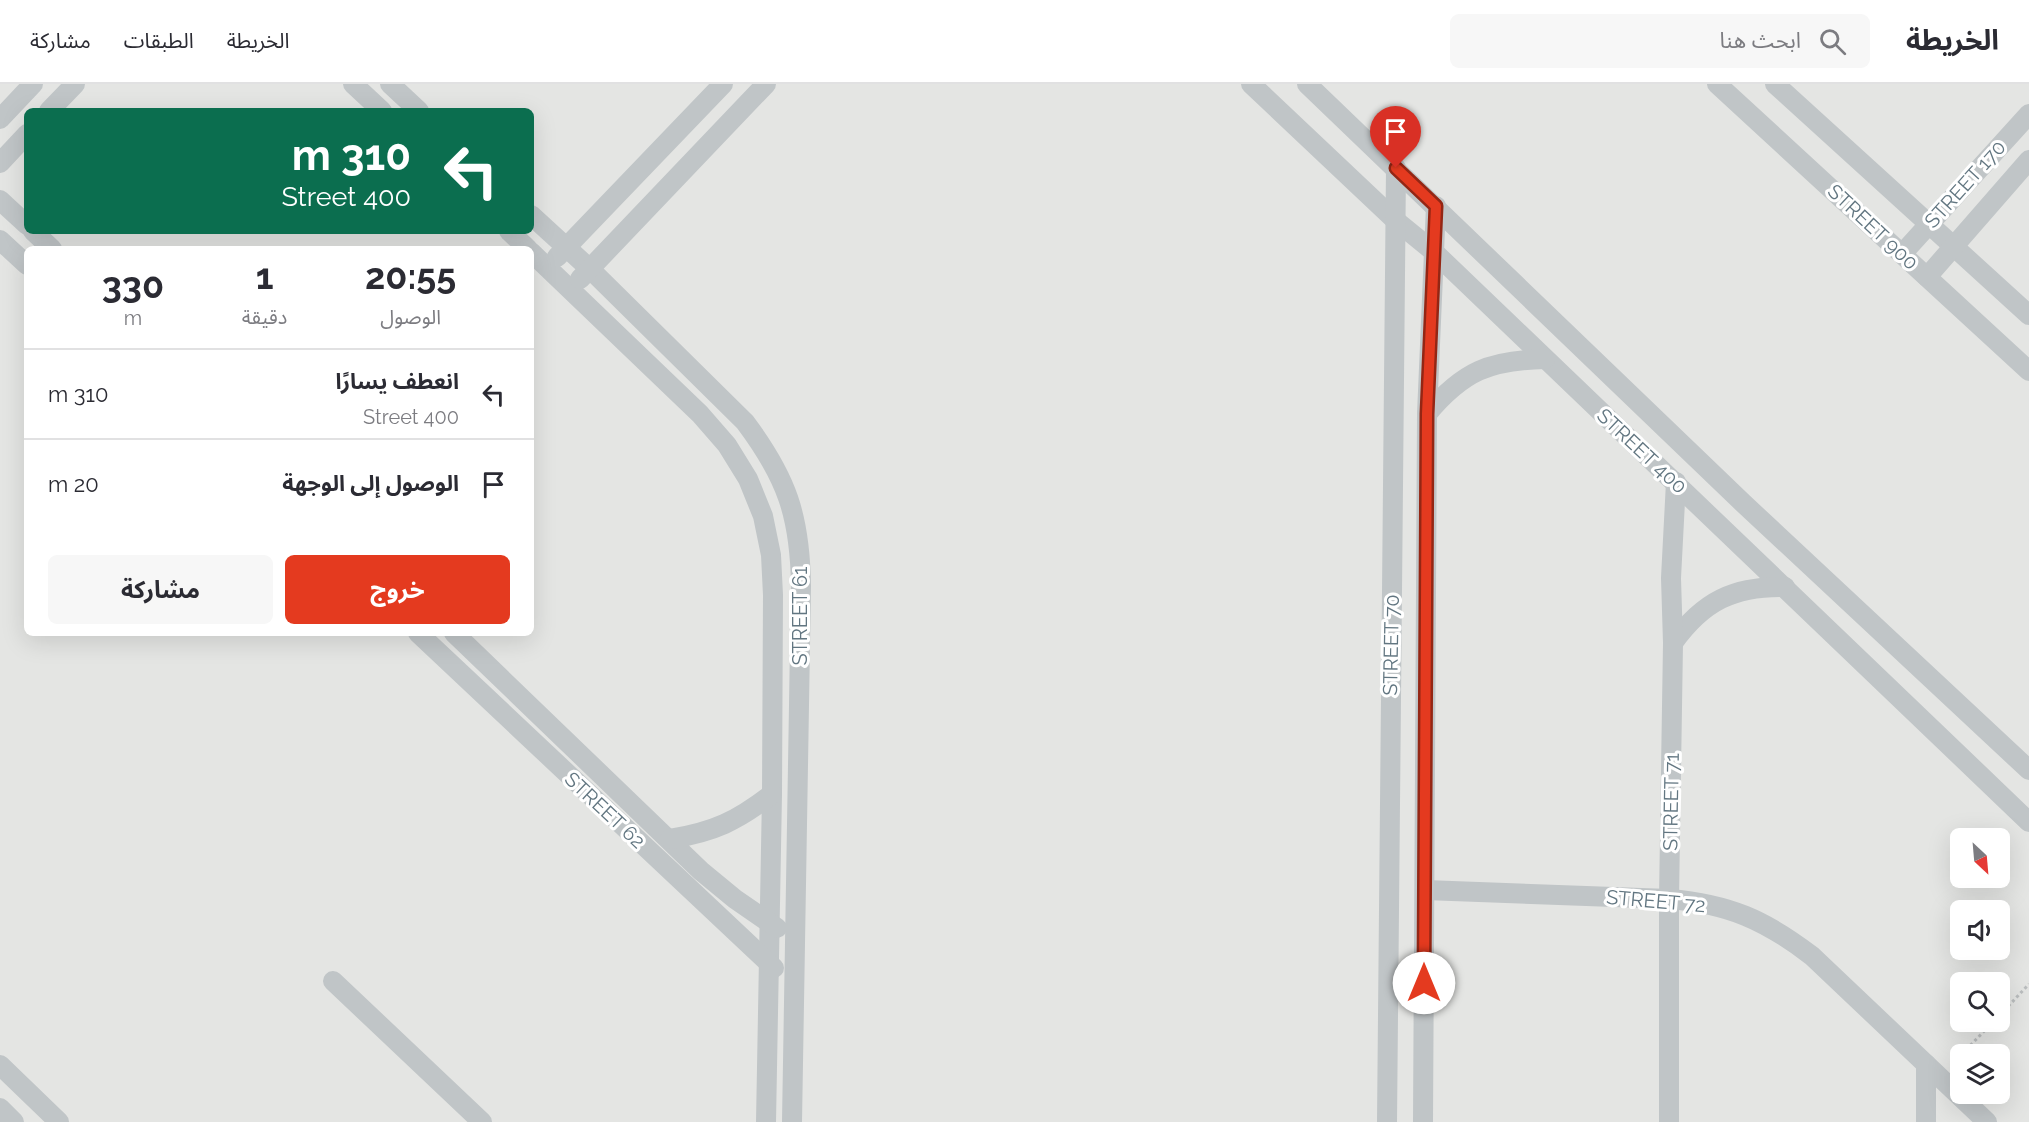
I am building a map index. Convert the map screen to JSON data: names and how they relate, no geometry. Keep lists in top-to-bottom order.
{
  "streets": {
    "street": [
      "STREET 170",
      "STREET 900",
      "STREET 400",
      "STREET 61",
      "STREET 70",
      "STREET 71",
      "STREET 62",
      "STREET 72"
    ]
  },
  "crossings": [
    ["STREET 170", "STREET 900"],
    ["STREET 400", "STREET 70"],
    ["STREET 400", "STREET 71"],
    ["STREET 61", "STREET 62"],
    ["STREET 70", "STREET 72"],
    ["STREET 71", "STREET 72"]
  ],
  "north": "bottom right",
  "page": {
    "header": "الخريطة",
    "search": "ابحث هنا",
    "nav": ["الخريطة", "الطبقات", "مشاركة"],
    "turn": ["310 m", "Street 400"],
    "eta": [
      "20:55",
      "الوصول",
      "1",
      "دقيقة",
      "330",
      "m"
    ],
    "list": [
      {
        "name": "انعطف يسارًا",
        "note": "Street 400",
        "value": "310 m"
      },
      {
        "name": "الوصول إلى الوجهة",
        "value": "20 m"
      }
    ],
    "buttons": ["خروج", "مشاركة"]
  }
}
